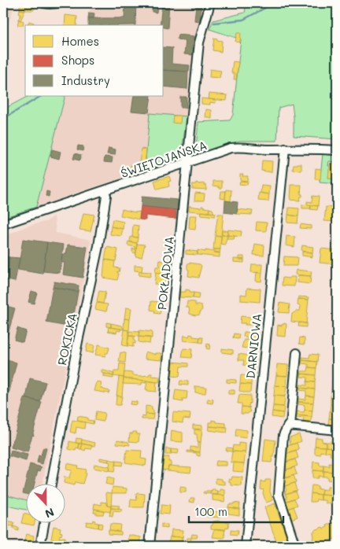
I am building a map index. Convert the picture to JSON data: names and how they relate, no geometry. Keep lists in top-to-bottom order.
{
  "streets": {
    "street": [
      "ŚWIĘTOJAŃSKA",
      "POKŁADOWA",
      "ROKICKA",
      "DARNIOWA"
    ]
  },
  "crossings": [
    ["ŚWIĘTOJAŃSKA", "POKŁADOWA"],
    ["ŚWIĘTOJAŃSKA", "ROKICKA"],
    ["ŚWIĘTOJAŃSKA", "DARNIOWA"]
  ],
  "legend": ["Homes", "Shops", "Industry"],
  "scale_bar": "100 m",
  "north": "bottom"
}
